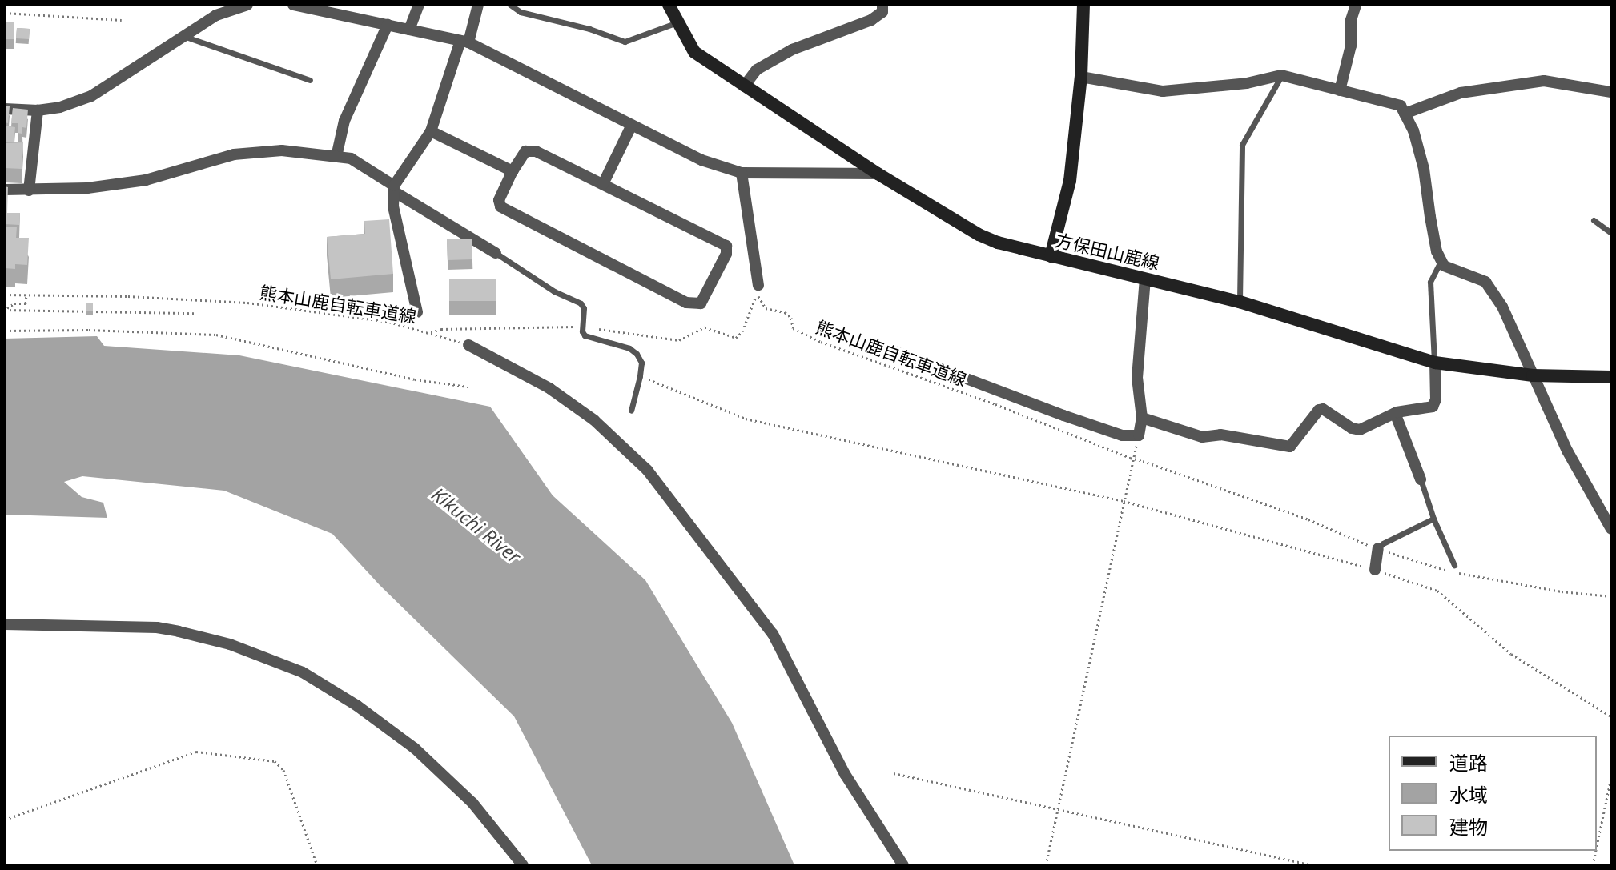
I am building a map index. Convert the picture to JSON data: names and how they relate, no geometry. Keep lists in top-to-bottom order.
{
  "streets": {
    "main road": ["方保田山鹿線"],
    "path": ["熊本山鹿自転車道線"]
  },
  "water": ["Kikuchi River"],
  "legend": ["道路", "水域", "建物"]
}
